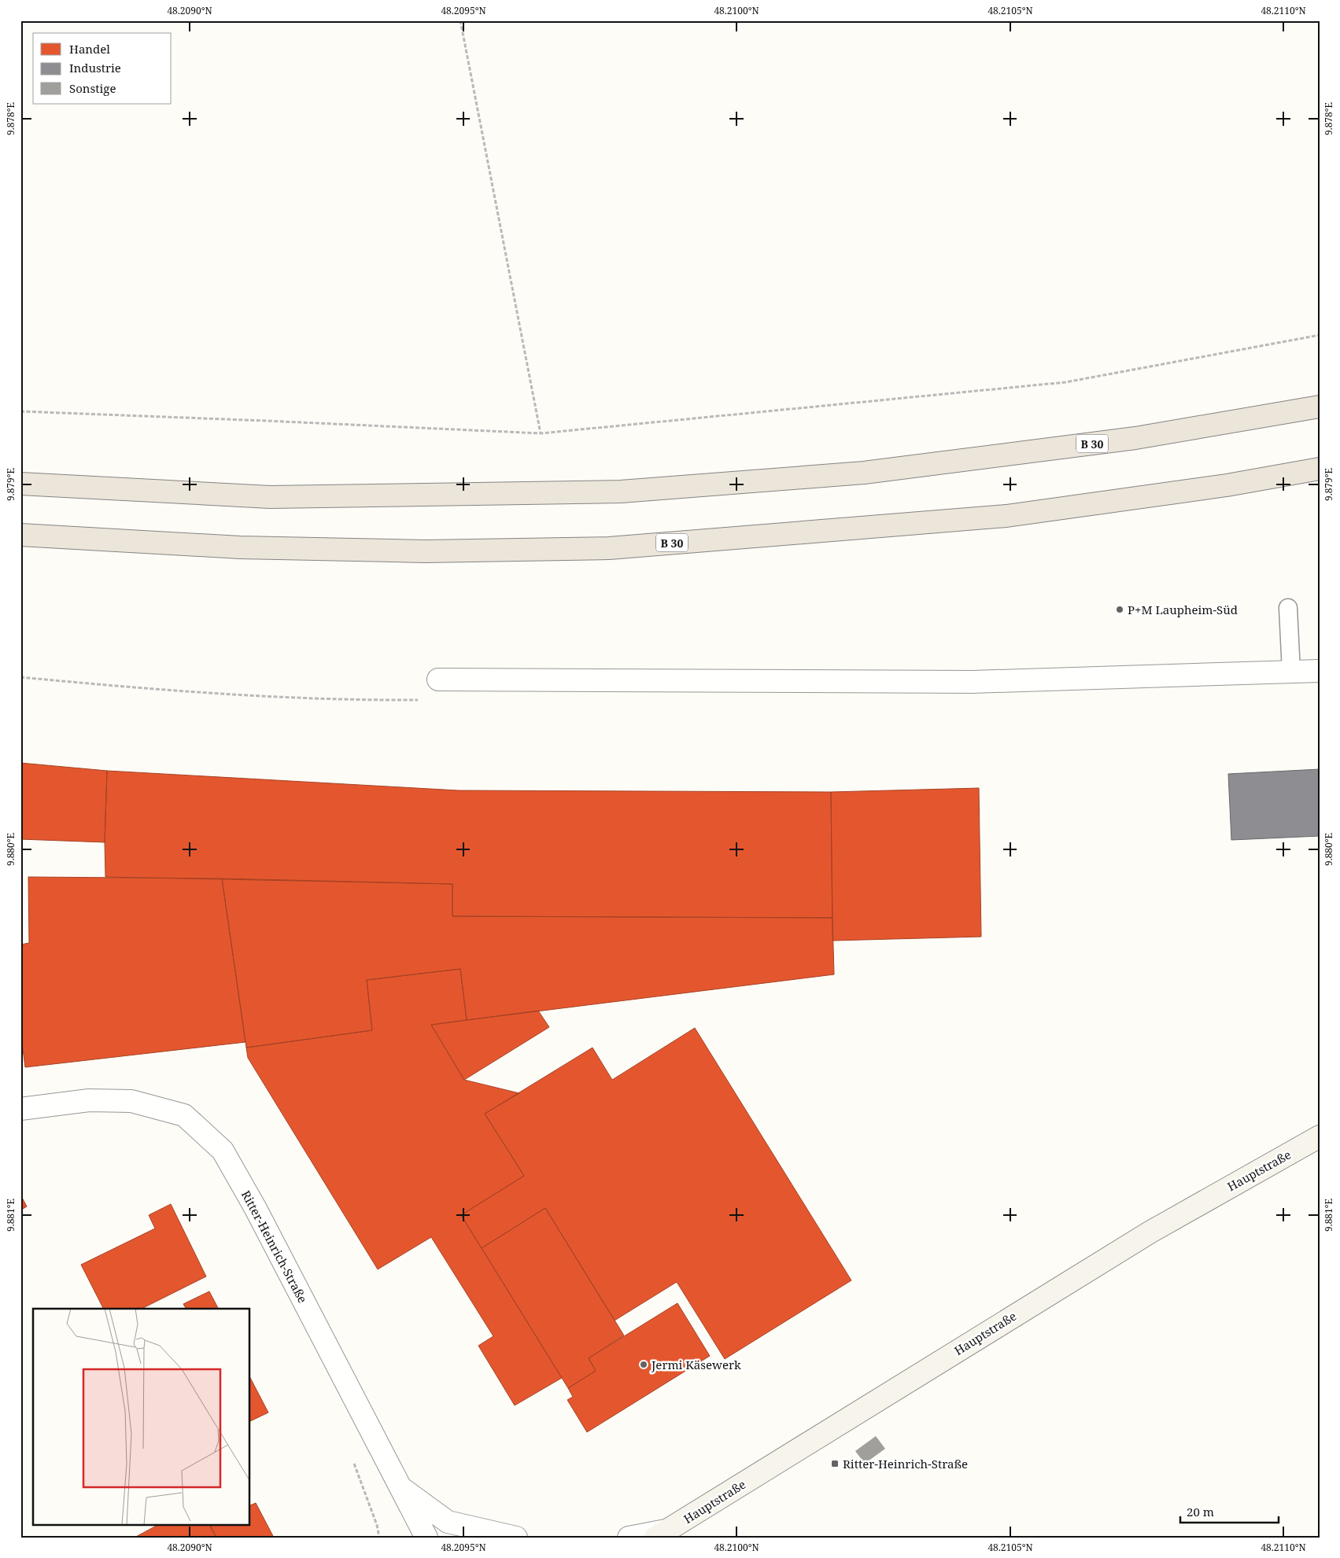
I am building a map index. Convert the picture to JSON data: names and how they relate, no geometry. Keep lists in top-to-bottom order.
{
  "streets": {
    "highway": ["B 30"],
    "main road": ["Hauptstraße"],
    "street": ["Ritter-Heinrich-Straße"]
  },
  "places": {
    "other": ["P+M Laupheim-Süd", "Jermi Käsewerk"],
    "transit": ["Ritter-Heinrich-Straße"]
  },
  "legend": ["Handel", "Industrie", "Sonstige"],
  "scale_bar": "20 m",
  "coordinates": [
    "48.2090°N",
    "48.2095°N",
    "48.2100°N",
    "48.2105°N",
    "48.2110°N",
    "9.878°E",
    "9.879°E",
    "9.880°E",
    "9.881°E"
  ]
}
